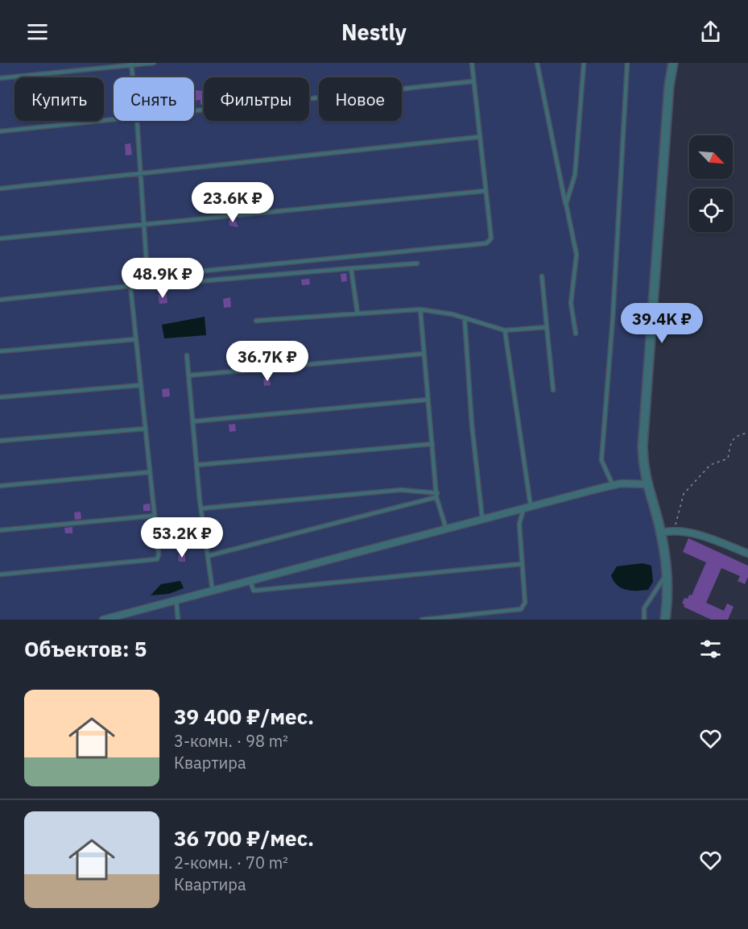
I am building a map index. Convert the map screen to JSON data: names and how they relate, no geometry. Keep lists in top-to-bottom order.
{
  "north": "bottom right",
  "page": {
    "header": "Nestly",
    "chip": [
      "Купить",
      "Снять",
      "Фильтры",
      "Новое"
    ],
    "price": [
      "23.6K ₽",
      "48.9K ₽",
      "39.4K ₽",
      "36.7K ₽",
      "53.2K ₽"
    ],
    "heading": "Объектов: 5",
    "list": [
      {
        "name": "39 400 ₽/мес.",
        "note": "3-комн. · 98 m² · Квартира"
      },
      {
        "name": "36 700 ₽/мес.",
        "note": "2-комн. · 70 m² · Квартира"
      }
    ]
  }
}
